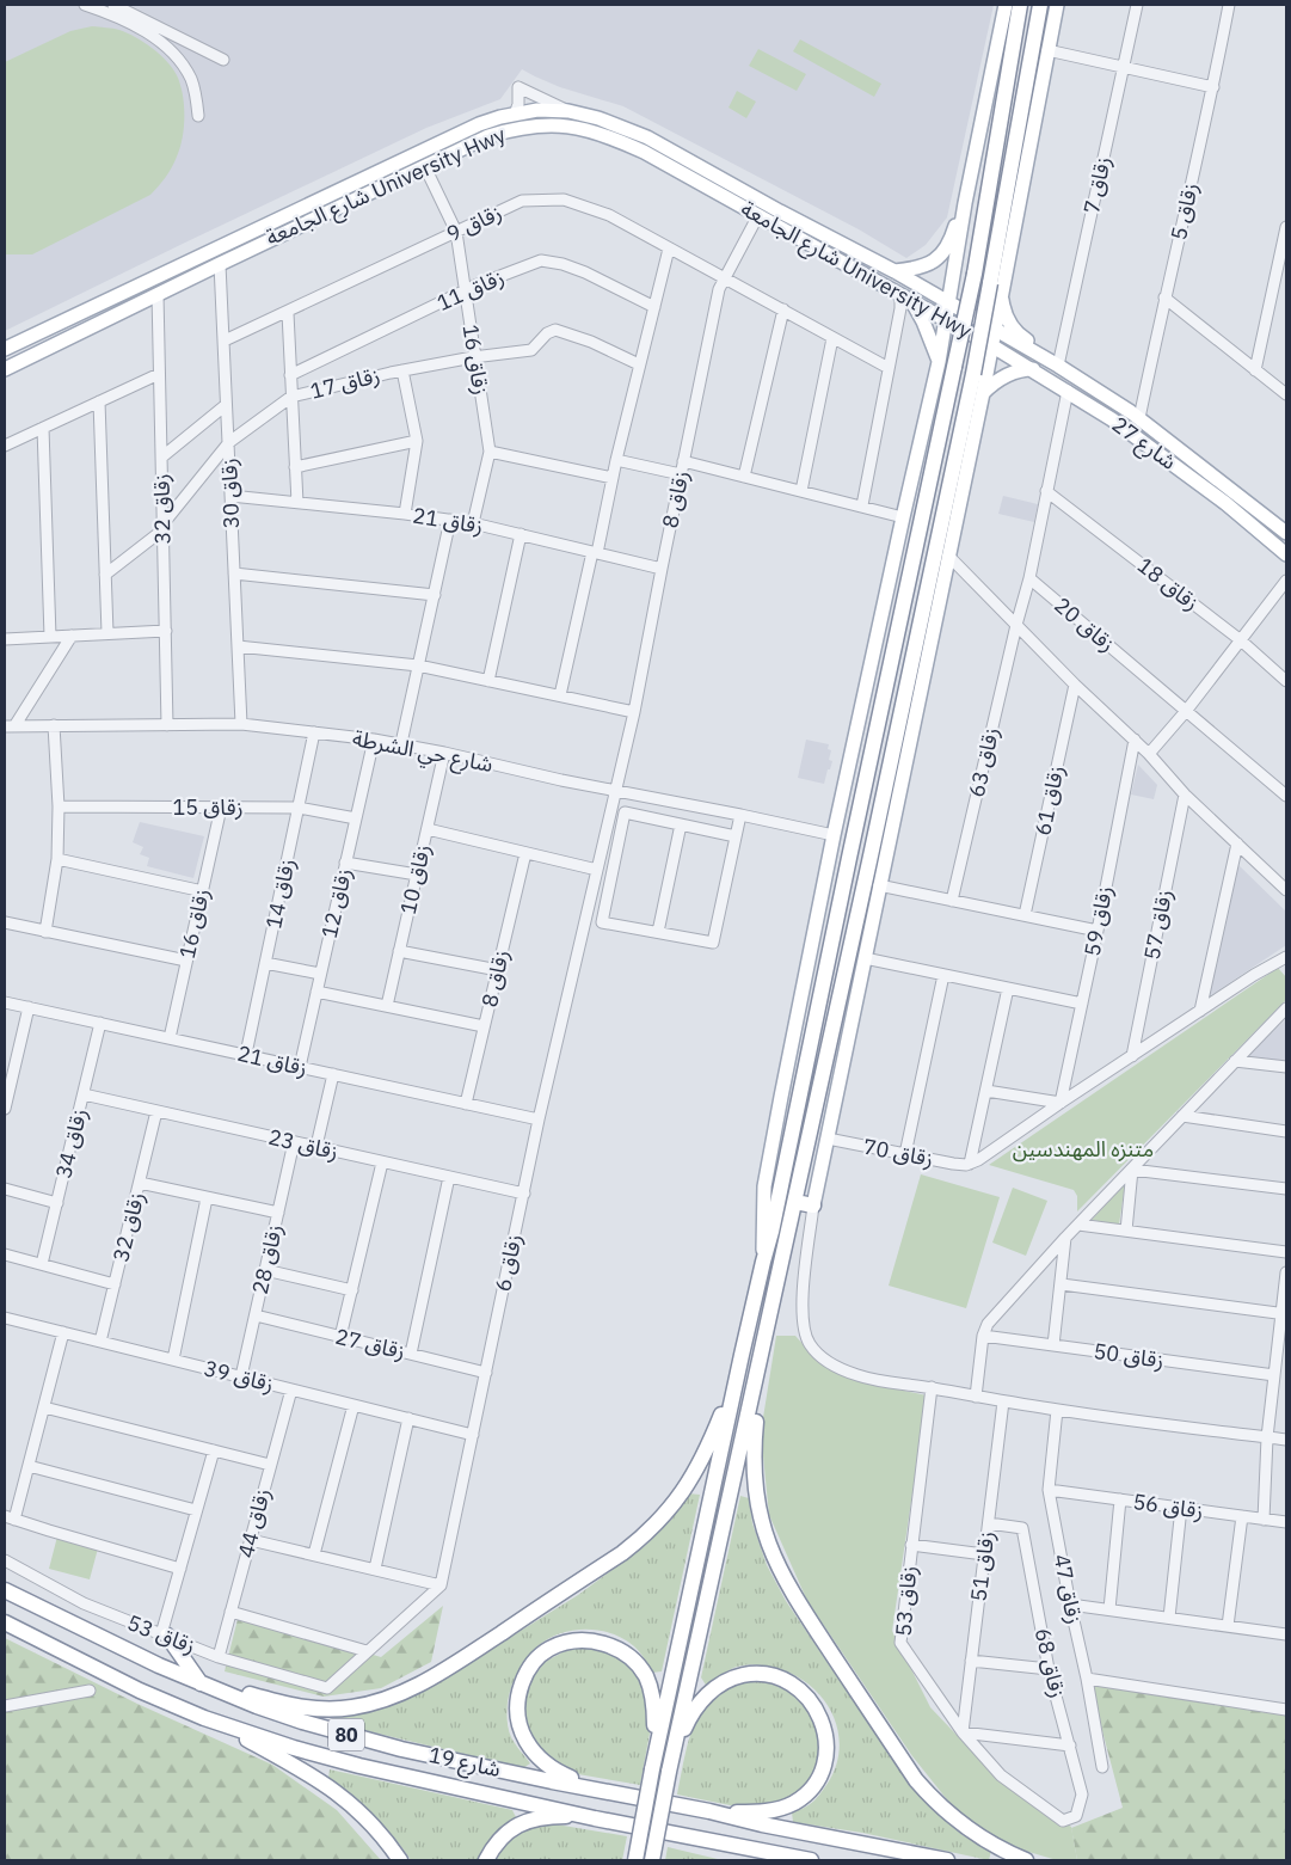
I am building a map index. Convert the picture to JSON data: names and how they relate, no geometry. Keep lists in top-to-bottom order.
{
  "streets": {
    "highway": ["80", "شارع 19"],
    "main road": ["شارع الجامعة University Hwy", "شارع 27"],
    "street": [
      "زقاق 7",
      "زقاق 5",
      "زقاق 9",
      "زقاق 11",
      "زقاق 16",
      "زقاق 17",
      "زقاق 30",
      "زقاق 8",
      "زقاق 32",
      "زقاق 21",
      "زقاق 18",
      "زقاق 20",
      "شارع حي الشرطة",
      "زقاق 63",
      "زقاق 61",
      "زقاق 15",
      "زقاق 10",
      "زقاق 14",
      "زقاق 12",
      "زقاق 59",
      "زقاق 57",
      "زقاق 34",
      "زقاق 23",
      "زقاق 70",
      "زقاق 28",
      "زقاق 6",
      "زقاق 27",
      "زقاق 50",
      "زقاق 39",
      "زقاق 56",
      "زقاق 44",
      "زقاق 51",
      "زقاق 47",
      "زقاق 53",
      "زقاق 68"
    ]
  },
  "crossings": [
    ["زقاق 7", "شارع 27"],
    ["شارع الجامعة University Hwy", "زقاق 16"],
    ["شارع الجامعة University Hwy", "شارع 27"],
    ["شارع الجامعة University Hwy", "زقاق 30"],
    ["شارع الجامعة University Hwy", "زقاق 8"],
    ["شارع الجامعة University Hwy", "زقاق 32"],
    ["زقاق 5", "شارع 27"],
    ["زقاق 9", "زقاق 16"],
    ["زقاق 9", "زقاق 30"],
    ["زقاق 9", "زقاق 8"],
    ["زقاق 11", "زقاق 16"],
    ["زقاق 16", "زقاق 17"],
    ["زقاق 16", "زقاق 21"],
    ["زقاق 16", "زقاق 15"],
    ["زقاق 17", "زقاق 30"],
    ["زقاق 17", "زقاق 32"],
    ["زقاق 30", "زقاق 21"],
    ["زقاق 30", "شارع حي الشرطة"],
    ["زقاق 8", "زقاق 21"],
    ["زقاق 8", "شارع حي الشرطة"],
    ["زقاق 8", "زقاق 6"],
    ["زقاق 32", "شارع حي الشرطة"],
    ["زقاق 32", "زقاق 23"],
    ["زقاق 32", "زقاق 39"],
    ["زقاق 21", "زقاق 14"],
    ["زقاق 21", "زقاق 12"],
    ["زقاق 21", "زقاق 34"],
    ["زقاق 21", "زقاق 6"],
    ["زقاق 20", "زقاق 63"],
    ["شارع حي الشرطة", "زقاق 10"],
    ["شارع حي الشرطة", "زقاق 14"],
    ["شارع حي الشرطة", "زقاق 12"],
    ["شارع حي الشرطة", "زقاق 6"],
    ["زقاق 15", "زقاق 14"],
    ["زقاق 15", "زقاق 12"],
    ["زقاق 34", "زقاق 23"],
    ["زقاق 23", "زقاق 28"],
    ["زقاق 23", "زقاق 6"],
    ["زقاق 28", "زقاق 27"],
    ["زقاق 28", "زقاق 39"],
    ["زقاق 6", "زقاق 27"],
    ["زقاق 6", "زقاق 39"],
    ["زقاق 39", "زقاق 44"],
    ["زقاق 56", "زقاق 47"],
    ["زقاق 44", "زقاق 53"],
    ["زقاق 51", "زقاق 53"],
    ["زقاق 51", "زقاق 68"],
    ["زقاق 53", "زقاق 68"]
  ],
  "parks": ["متنزه المهندسين"]
}
